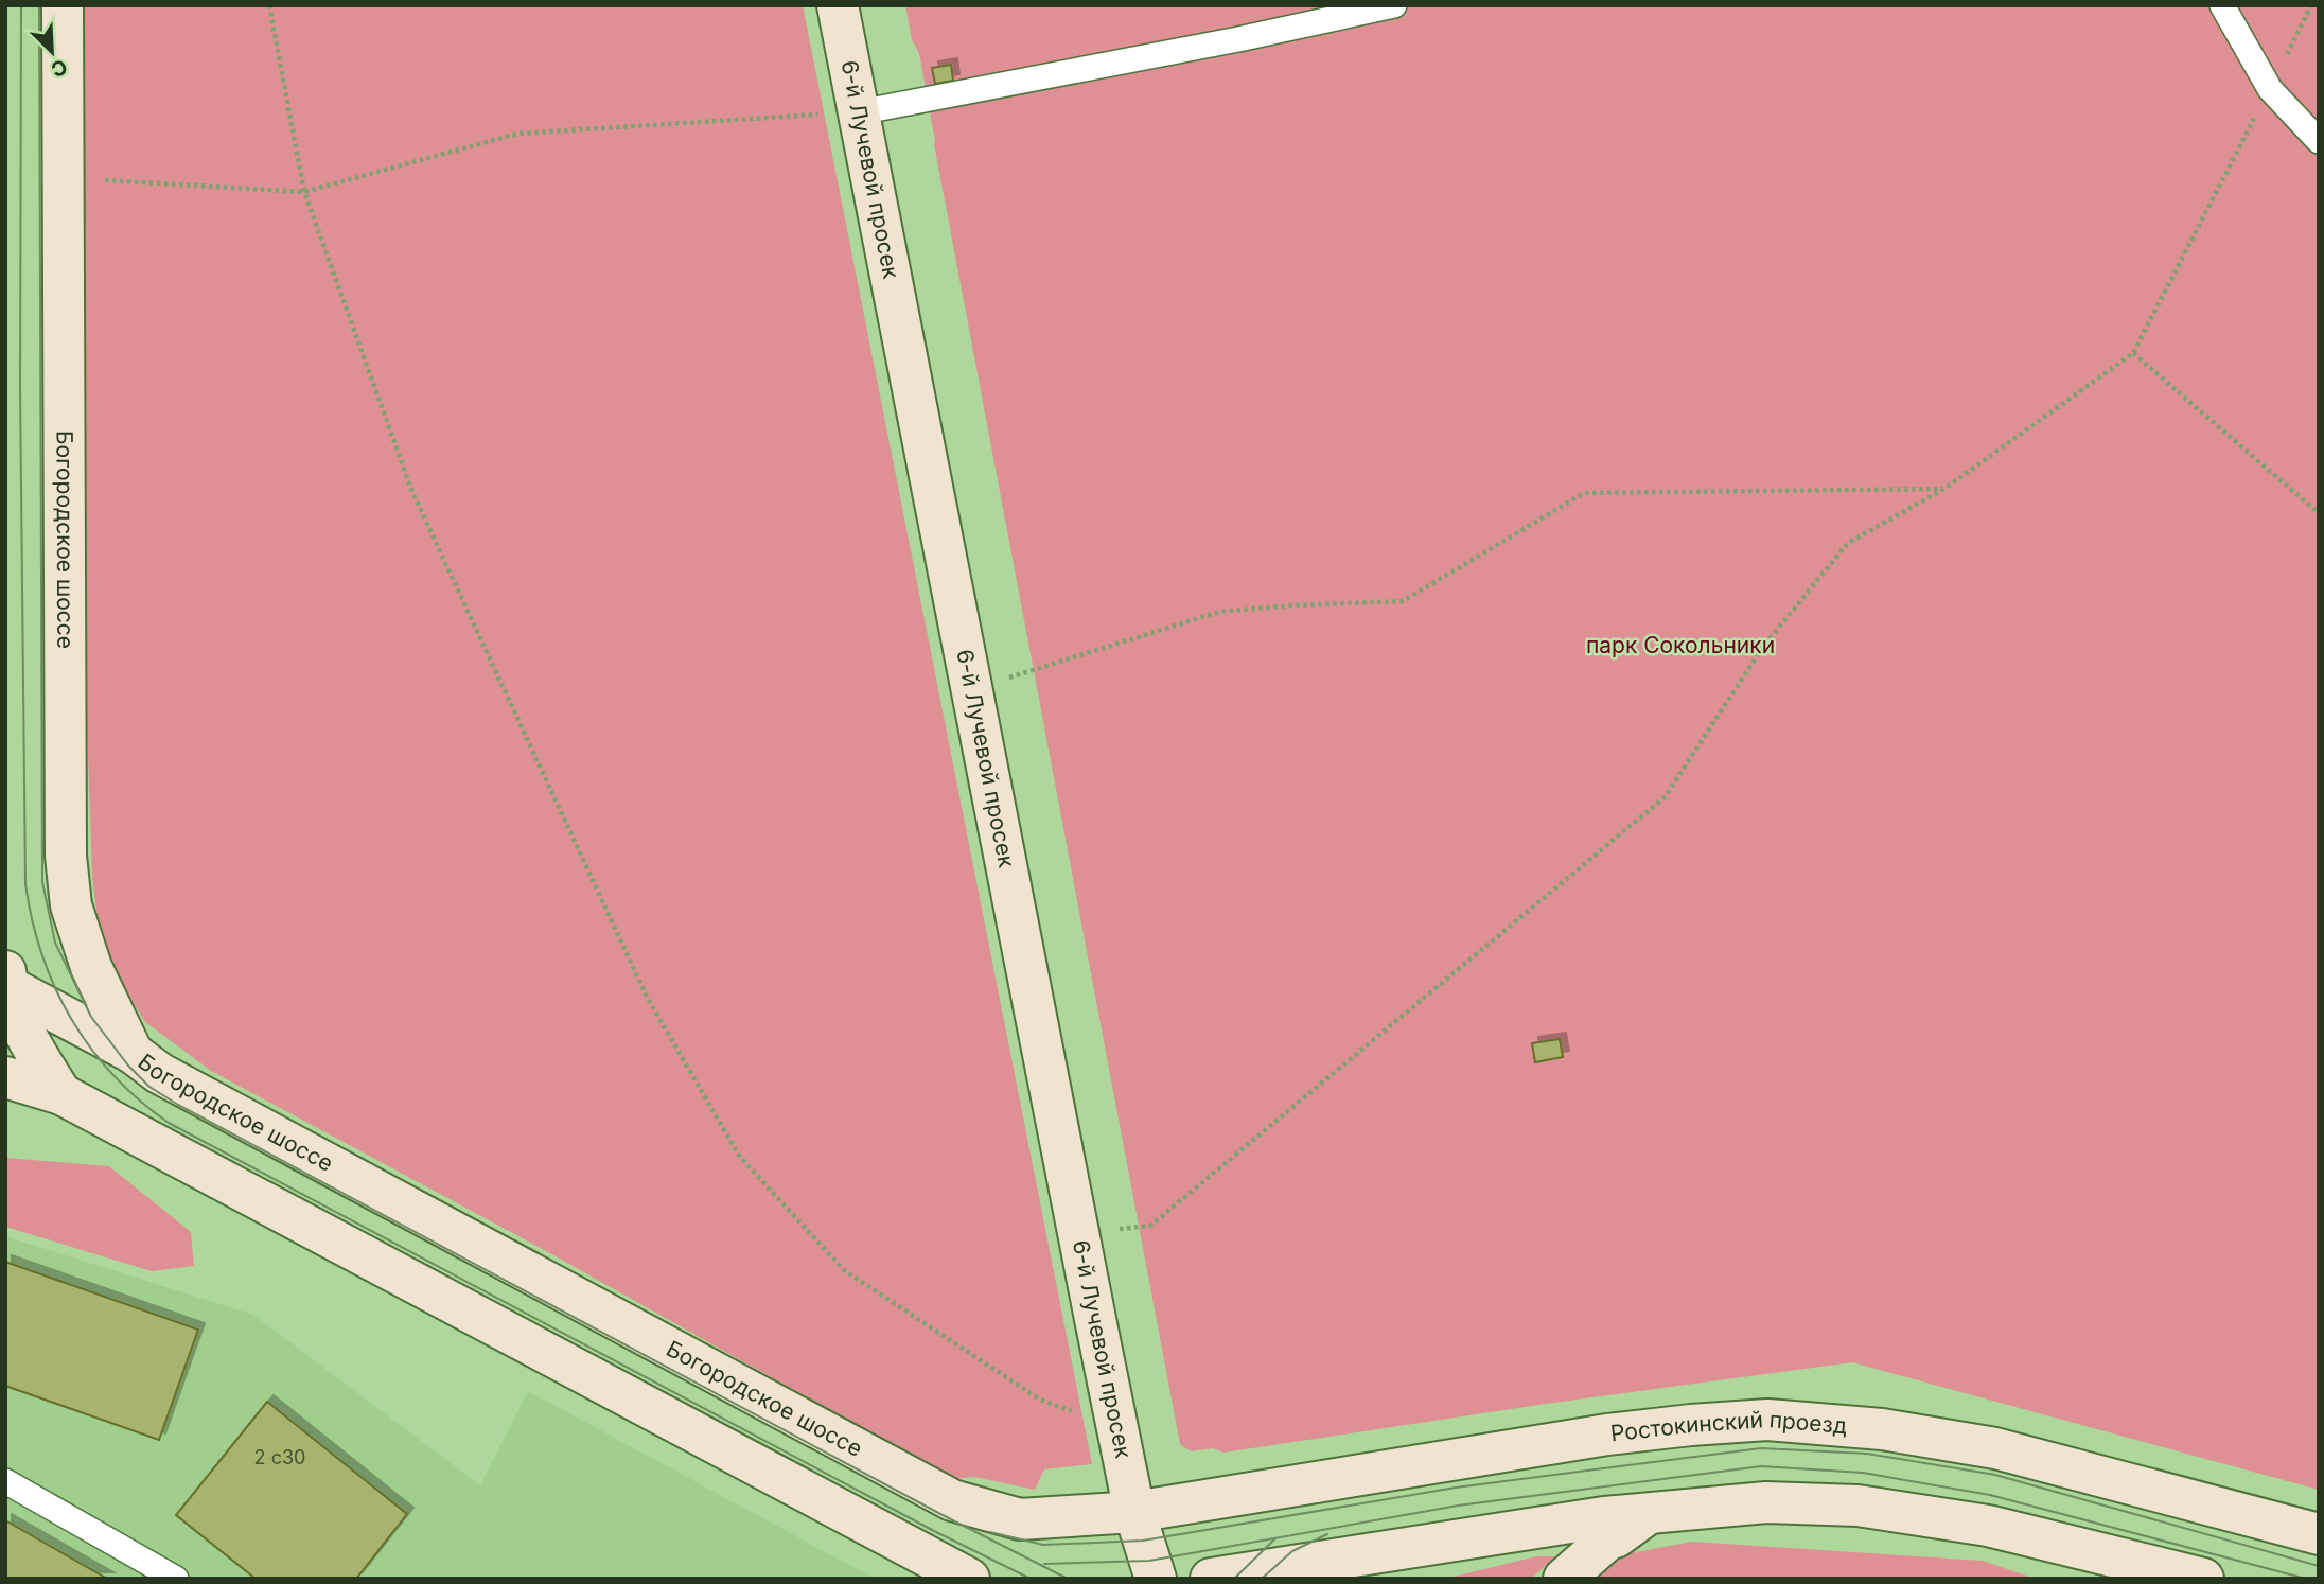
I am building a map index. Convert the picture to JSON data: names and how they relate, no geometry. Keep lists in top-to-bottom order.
{
  "streets": {
    "main road": ["6-й Лучевой просек", "Богородское шоссе", "Ростокинский проезд"]
  },
  "crossings": [
    ["6-й Лучевой просек", "Богородское шоссе"],
    ["6-й Лучевой просек", "Ростокинский проезд"],
    ["Богородское шоссе", "Ростокинский проезд"]
  ],
  "parks": ["парк Сокольники"],
  "house_numbers": ["2 с30"],
  "north": "bottom right"
}
